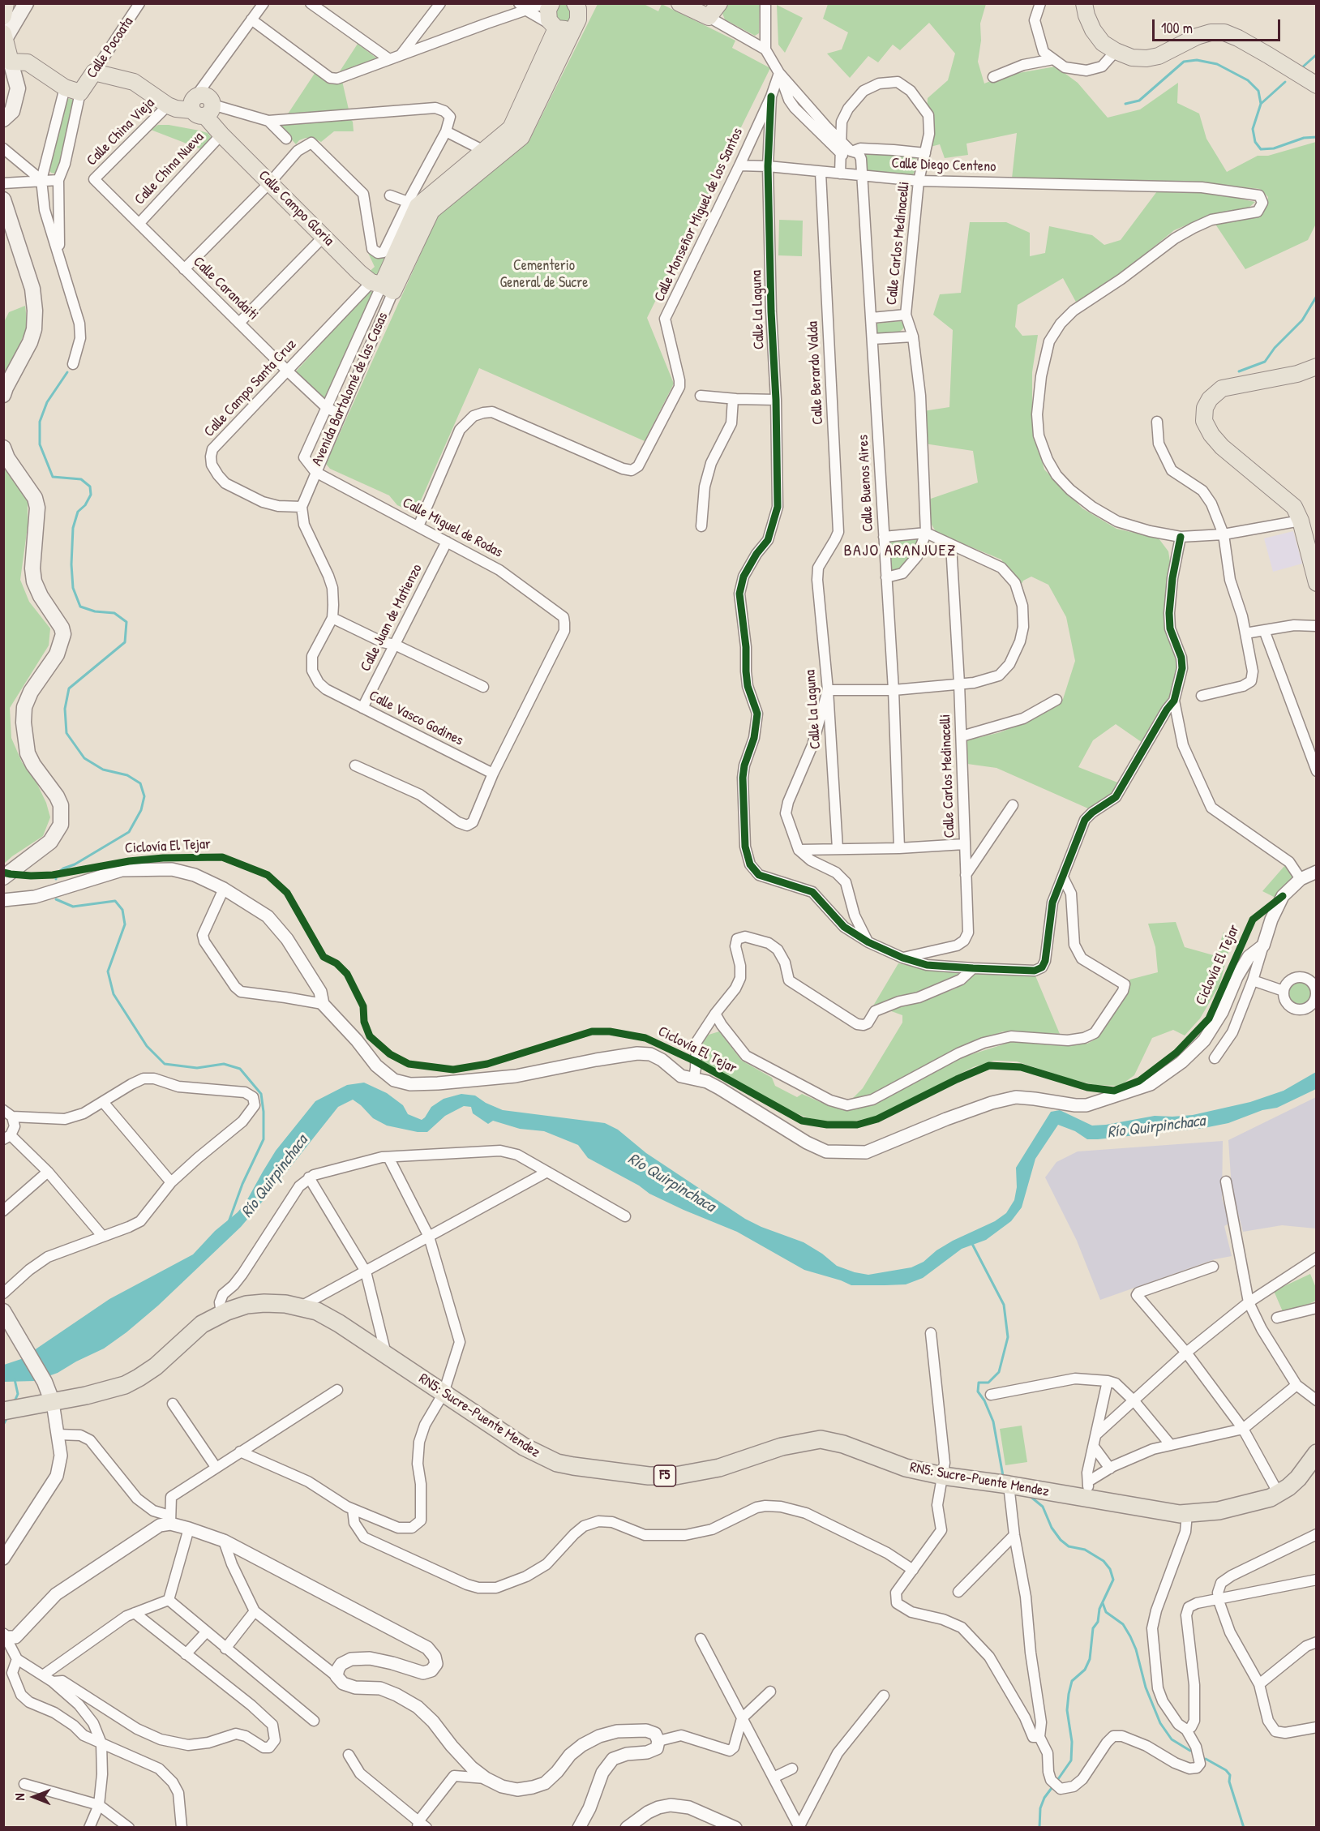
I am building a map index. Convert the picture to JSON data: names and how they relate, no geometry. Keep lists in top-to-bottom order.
{
  "streets": {
    "highway": ["RN5: Sucre-Puente Mendez", "F5"],
    "main road": ["Calle Pocoata", "Calle Campo Gloria", "Avenida Bartolomé de las Casas"],
    "street": [
      "Calle China Vieja",
      "Calle Diego Centeno",
      "Calle China Nueva",
      "Calle Monseñor Miguel de los Santos",
      "Calle Carlos Medinacelli",
      "Calle Carandaiti",
      "Calle La Laguna",
      "Calle Berardo Valda",
      "Calle Campo Santa Cruz",
      "Calle Buenos Aires",
      "Calle Miguel de Rodas",
      "Calle Juan de Matienzo",
      "Calle Vasco Godines"
    ],
    "cycle path": ["Ciclovía El Tejar"]
  },
  "crossings": [
    ["Calle China Vieja", "Calle Carandaiti"],
    ["Calle Diego Centeno", "Calle Monseñor Miguel de los Santos"],
    ["Calle Diego Centeno", "Calle Carlos Medinacelli"],
    ["Calle Diego Centeno", "Calle La Laguna"],
    ["Calle Diego Centeno", "Calle Berardo Valda"],
    ["Calle Diego Centeno", "Calle Buenos Aires"],
    ["Calle China Nueva", "Calle Campo Gloria"],
    ["Calle China Nueva", "Calle Carandaiti"],
    ["Calle Campo Gloria", "Calle Campo Santa Cruz"],
    ["Calle Campo Gloria", "Avenida Bartolomé de las Casas"],
    ["Calle Monseñor Miguel de los Santos", "Calle La Laguna"],
    ["Calle Monseñor Miguel de los Santos", "Calle Miguel de Rodas"],
    ["Calle Carlos Medinacelli", "Calle La Laguna"],
    ["Calle Carlos Medinacelli", "Calle Buenos Aires"],
    ["Calle Carandaiti", "Calle Campo Santa Cruz"],
    ["Calle Carandaiti", "Avenida Bartolomé de las Casas"],
    ["Calle La Laguna", "Calle Berardo Valda"],
    ["Calle Campo Santa Cruz", "Avenida Bartolomé de las Casas"],
    ["Avenida Bartolomé de las Casas", "Calle Miguel de Rodas"],
    ["Calle Miguel de Rodas", "Calle Juan de Matienzo"],
    ["Calle Miguel de Rodas", "Calle Vasco Godines"],
    ["Calle Juan de Matienzo", "Calle Vasco Godines"]
  ],
  "districts": ["BAJO ARANJUEZ"],
  "water": ["Río Quirpinchaca"],
  "parks": ["Cementerio General de Sucre"],
  "scale_bar": "100 m",
  "north": "left"
}
